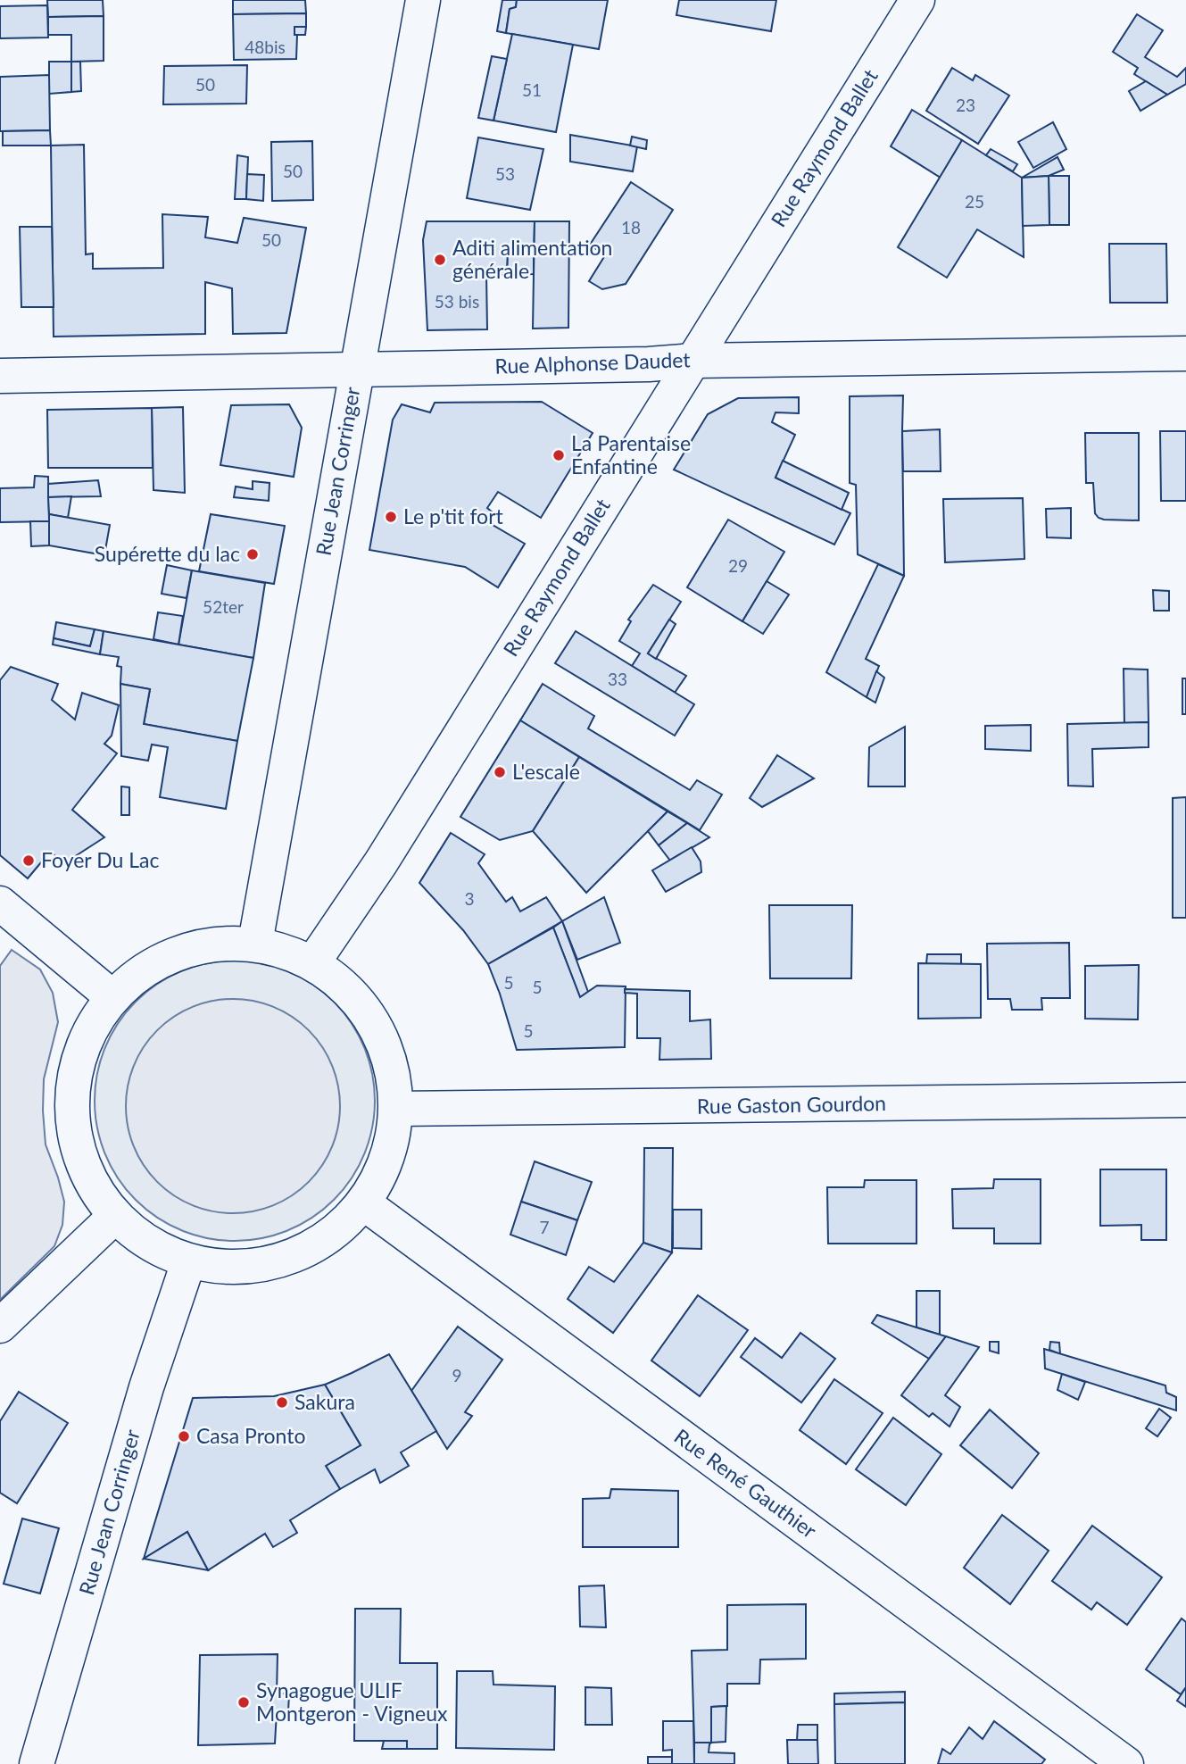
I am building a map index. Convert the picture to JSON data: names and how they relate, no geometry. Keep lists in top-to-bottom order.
{
  "streets": {
    "street": [
      "Rue Raymond Ballet",
      "Rue Alphonse Daudet",
      "Rue Jean Corringer",
      "Rue Gaston Gourdon",
      "Rue René Gauthier"
    ]
  },
  "crossings": [
    ["Rue Raymond Ballet", "Rue Alphonse Daudet"],
    ["Rue Alphonse Daudet", "Rue Jean Corringer"]
  ],
  "places": [
    "Aditi alimentation générale",
    "La Parentaise Enfantine",
    "Le p'tit fort",
    "Supérette du lac",
    "L'escale",
    "Foyer Du Lac",
    "Sakura",
    "Casa Pronto",
    "Synagogue ULIF Montgeron - Vigneux"
  ],
  "house_numbers": [
    "48bis",
    "50",
    "51",
    "23",
    "50",
    "53",
    "25",
    "18",
    "50",
    "53 bis",
    "29",
    "52ter",
    "33",
    "3",
    "5",
    "5",
    "5",
    "7",
    "9"
  ]
}
